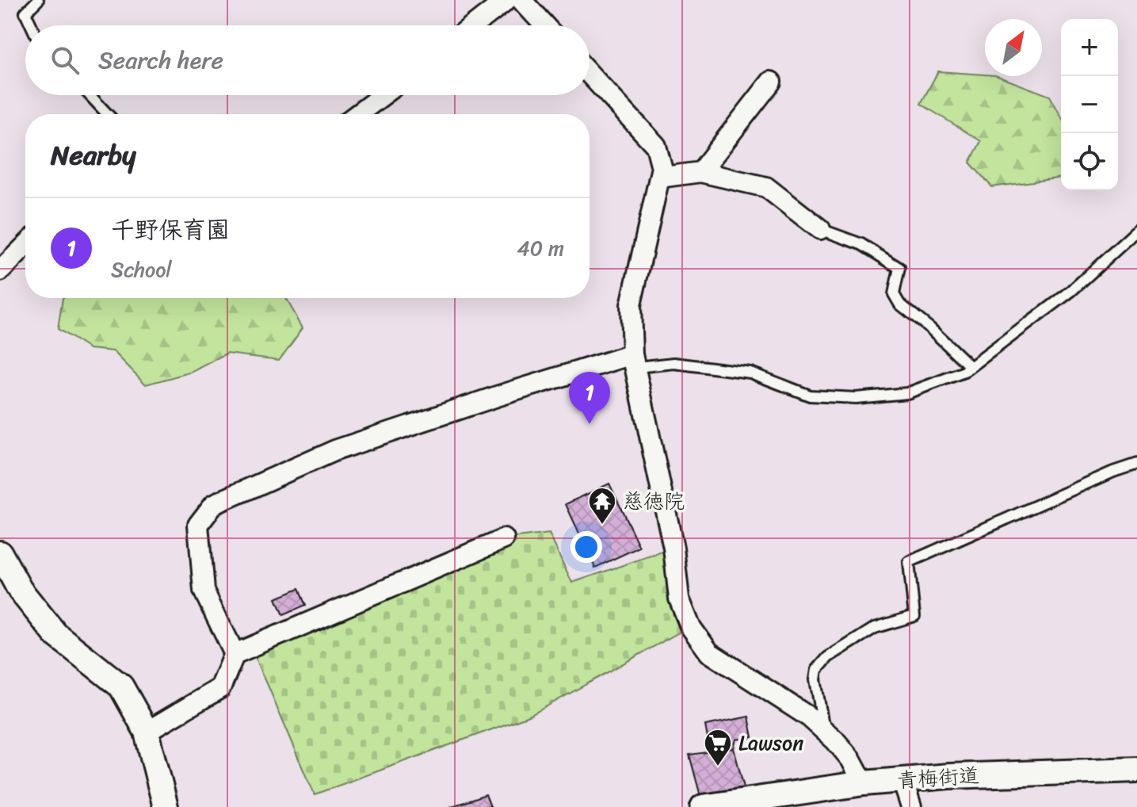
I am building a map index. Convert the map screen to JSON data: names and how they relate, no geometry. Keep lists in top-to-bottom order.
{
  "streets": {
    "street": ["青梅街道"]
  },
  "places": {
    "temple": ["慈徳院"],
    "supermarket": ["Lawson"]
  },
  "north": "top right",
  "page": {
    "map_buttons": ["+", "−"],
    "search": "Search here",
    "heading": "Nearby",
    "list": [
      {
        "mark": "1",
        "name": "千野保育園",
        "note": "School",
        "value": "40 m"
      }
    ],
    "pins": "1"
  }
}
